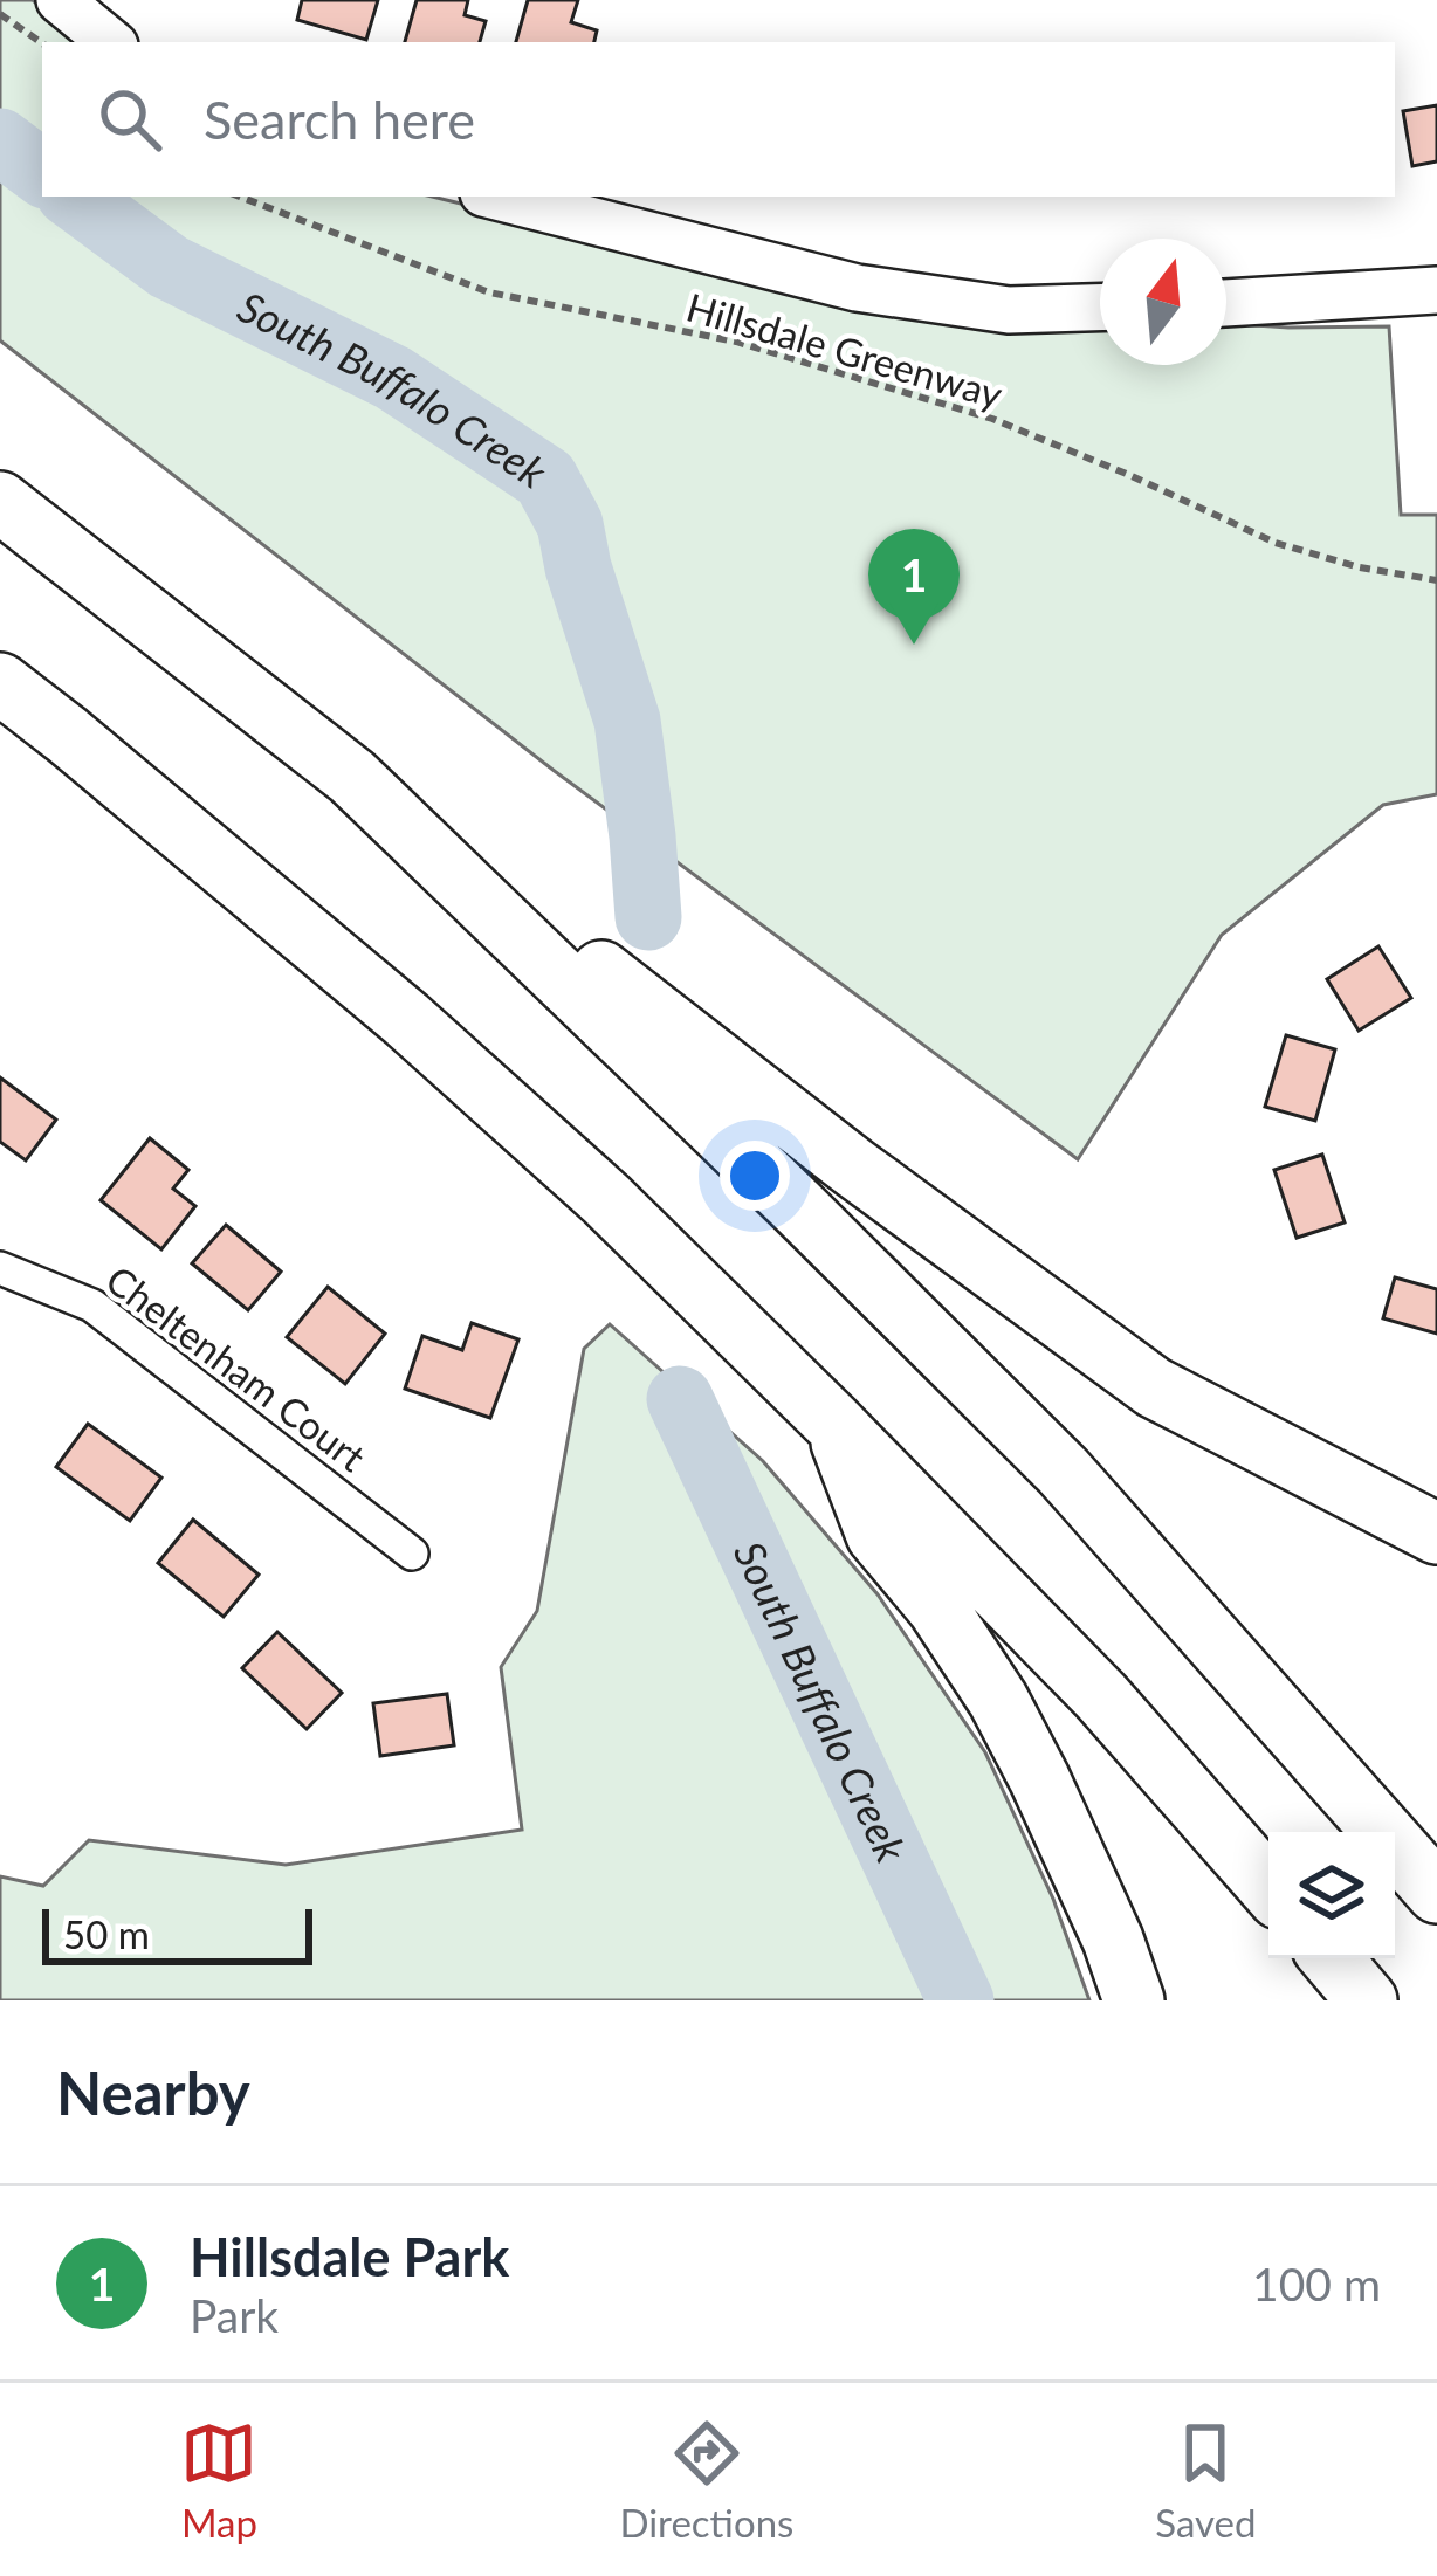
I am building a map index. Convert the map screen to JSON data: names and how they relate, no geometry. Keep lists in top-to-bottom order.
{
  "streets": {
    "street": ["Cheltenham Court"],
    "path": ["Hillsdale Greenway"]
  },
  "water": ["South Buffalo Creek"],
  "scale_bar": "50 m",
  "north": "top",
  "page": {
    "search": "Search here",
    "pins": "1",
    "scale": "50 m",
    "heading": "Nearby",
    "list": [
      {
        "mark": "1",
        "name": "Hillsdale Park",
        "note": "Park",
        "value": "100 m"
      }
    ],
    "nav": ["Map", "Directions", "Saved"]
  }
}
